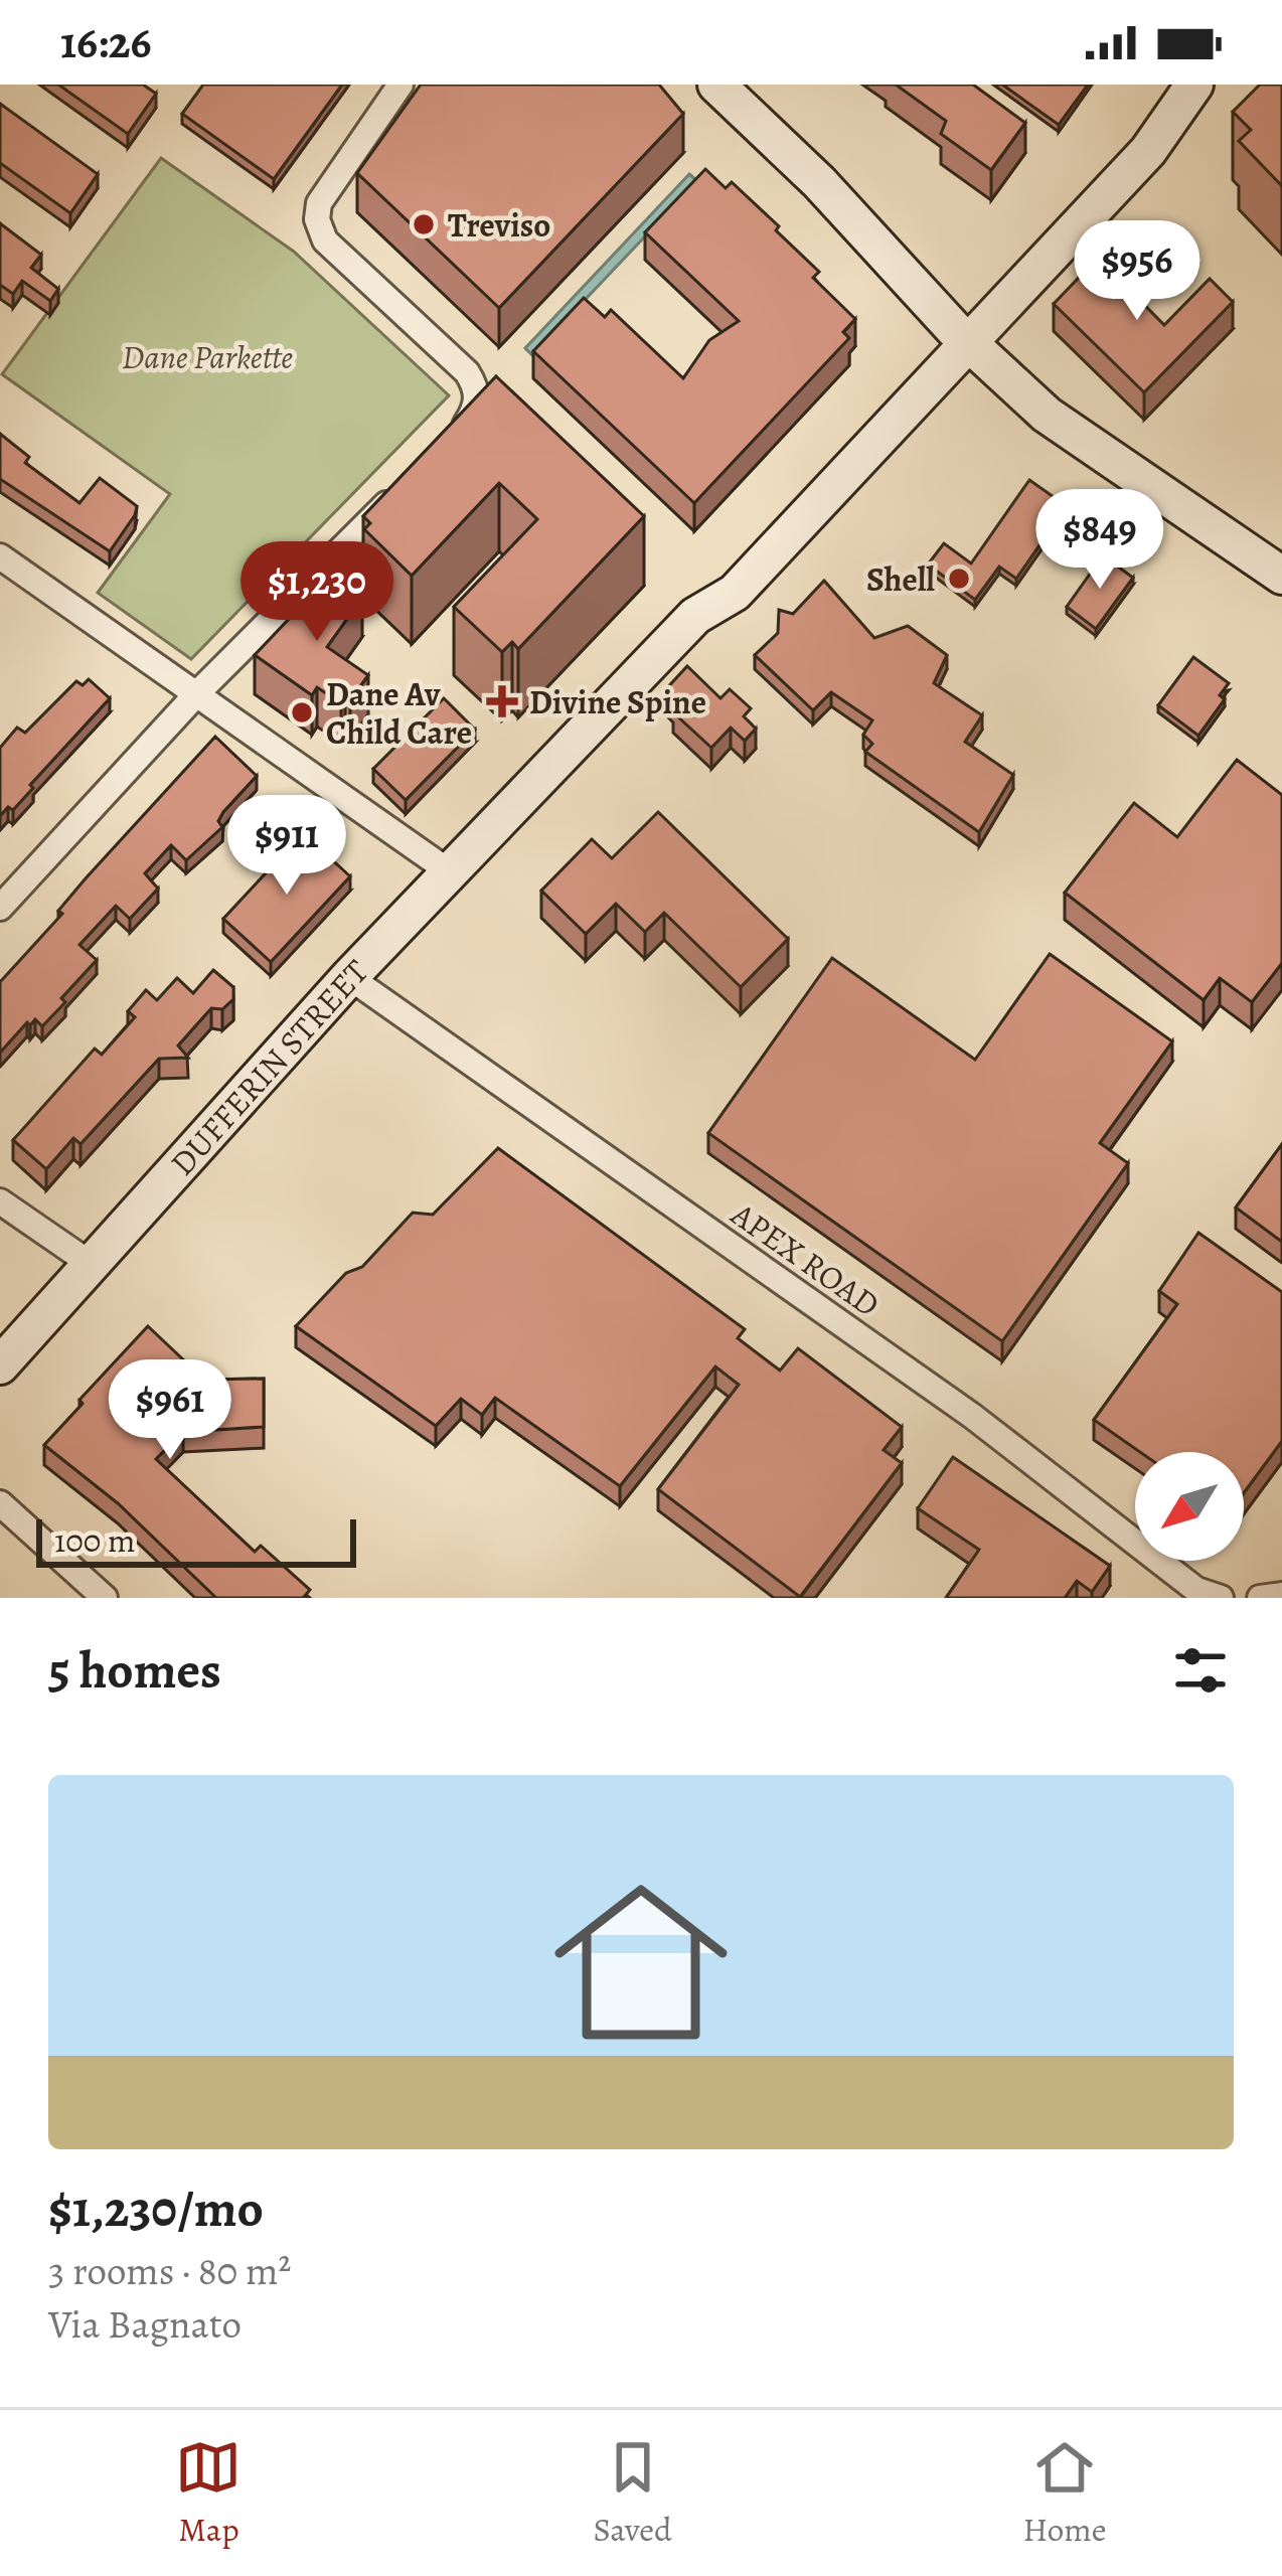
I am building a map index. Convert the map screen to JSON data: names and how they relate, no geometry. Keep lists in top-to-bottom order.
{
  "streets": {
    "main road": ["DUFFERIN STREET"],
    "street": ["APEX ROAD"]
  },
  "crossings": [
    ["DUFFERIN STREET", "APEX ROAD"]
  ],
  "parks": ["Dane Parkette"],
  "places": {
    "other": ["Treviso", "Shell", "Dane Av Child Care"],
    "health": ["Divine Spine"]
  },
  "scale_bar": "100 m",
  "north": "bottom left",
  "page": {
    "status": "16:26",
    "price": [
      "$956",
      "$849",
      "$1,230",
      "$911",
      "$961"
    ],
    "scale": "100 m",
    "heading": "5 homes",
    "list": [
      {
        "name": "$1,230/mo",
        "note": "3 rooms · 80 m² · Via Bagnato"
      }
    ],
    "tabs": ["Map", "Saved", "Home"]
  }
}
